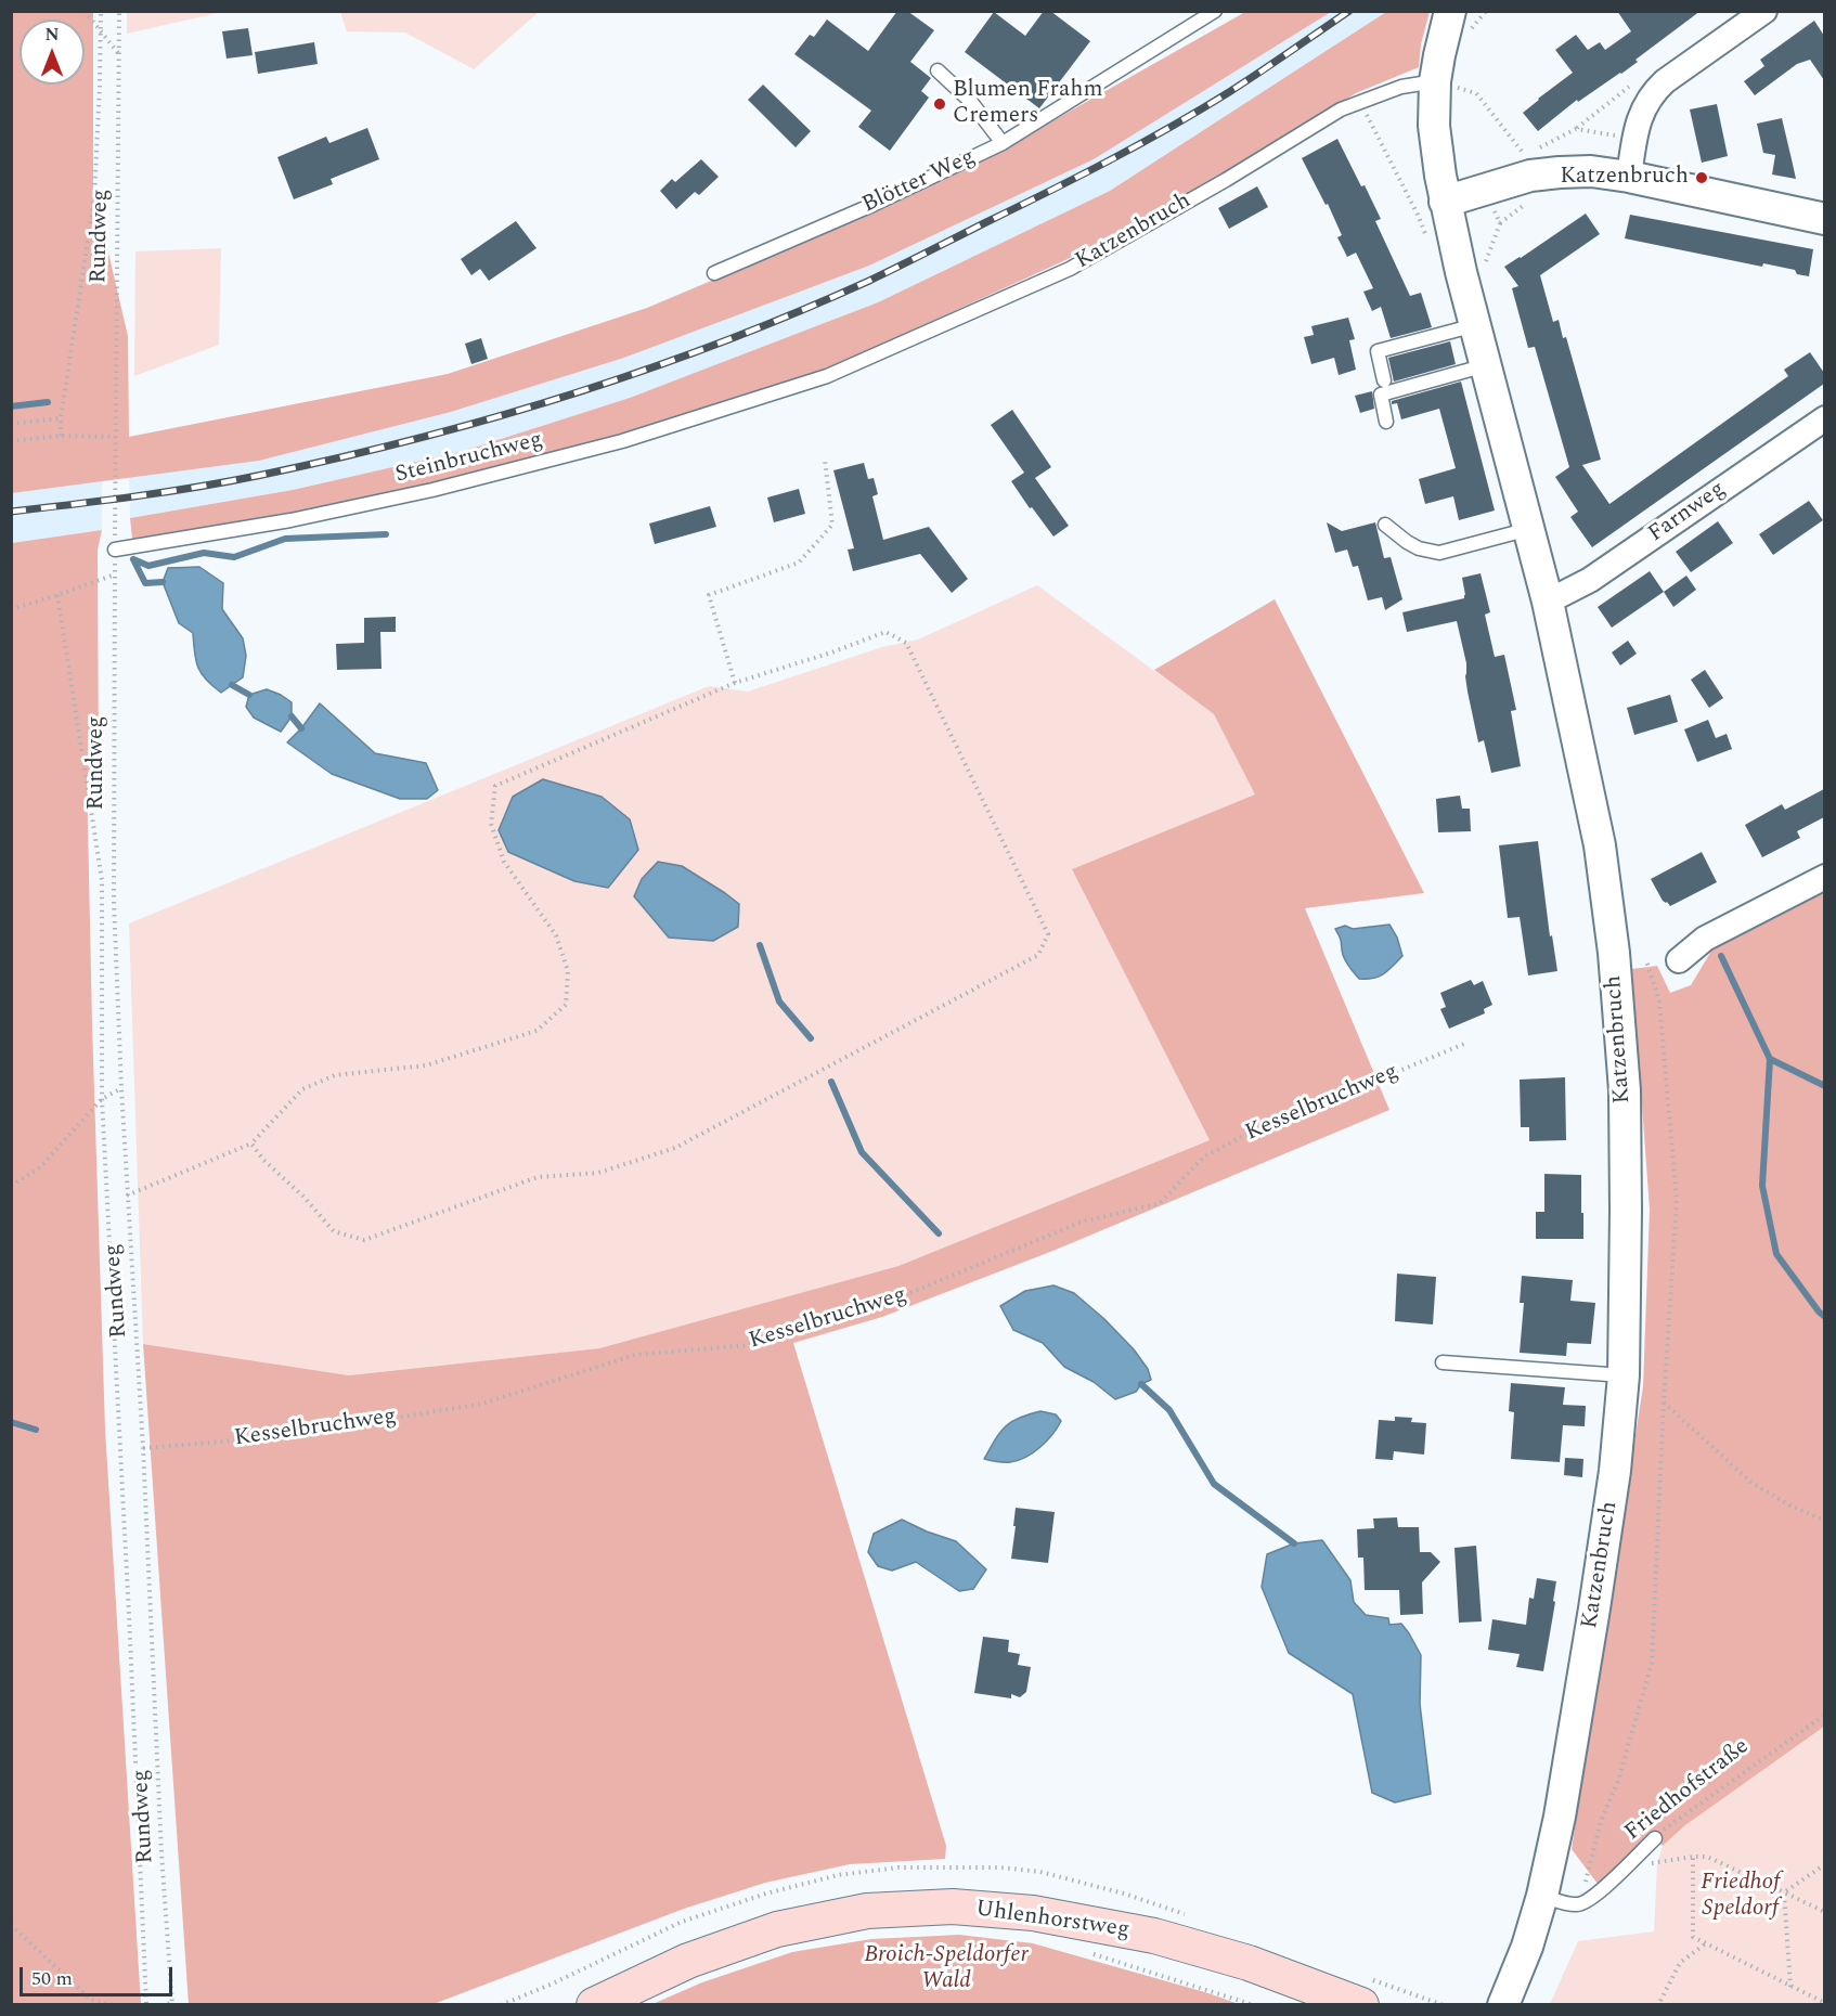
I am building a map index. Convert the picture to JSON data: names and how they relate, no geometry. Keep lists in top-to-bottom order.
{
  "streets": {
    "main road": ["Uhlenhorstweg"],
    "street": ["Katzenbruch", "Farnweg"],
    "lane": ["Blötter Weg", "Steinbruchweg", "Friedhofstraße"],
    "path": ["Rundweg", "Kesselbruchweg"]
  },
  "crossings": [
    ["Katzenbruch", "Steinbruchweg"],
    ["Katzenbruch", "Farnweg"],
    ["Rundweg", "Kesselbruchweg"]
  ],
  "parks": ["Friedhof Speldorf", "Broich-Speldorfer Wald"],
  "places": ["Blumen Frahm Cremers", "Katzenbruch"],
  "scale_bar": "50 m",
  "north": "top"
}
